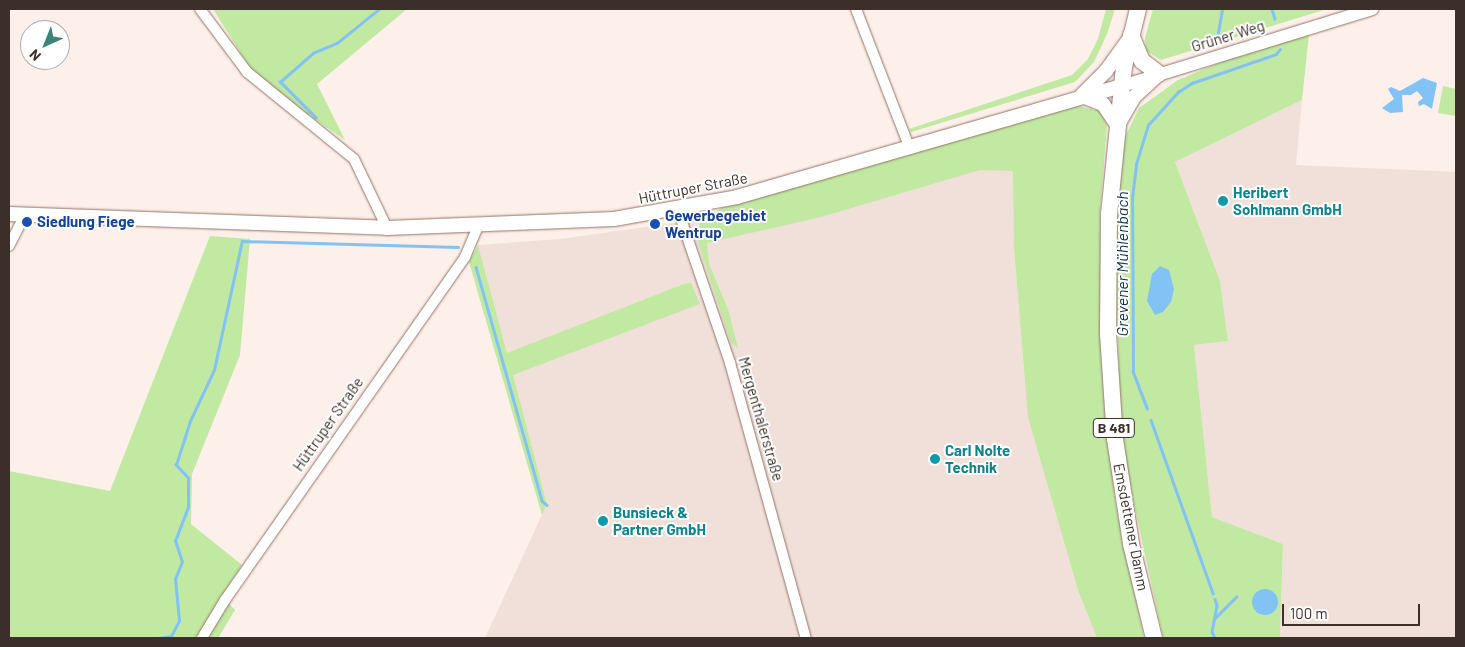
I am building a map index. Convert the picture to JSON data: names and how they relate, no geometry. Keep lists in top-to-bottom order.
{
  "streets": {
    "main road": ["Hüttruper Straße", "B 481", "Emsdettener Damm"],
    "street": ["Grüner Weg", "Mergenthalerstraße"]
  },
  "crossings": [
    ["Grüner Weg", "Hüttruper Straße"],
    ["Grüner Weg", "B 481"],
    ["Grüner Weg", "Emsdettener Damm"],
    ["Hüttruper Straße", "Mergenthalerstraße"],
    ["Hüttruper Straße", "B 481"],
    ["Hüttruper Straße", "Emsdettener Damm"],
    ["B 481", "Emsdettener Damm"]
  ],
  "water": ["Grevener Mühlenbach"],
  "places": [
    "Heribert Sohlmann GmbH",
    "Siedlung Fiege",
    "Gewerbegebiet Wentrup",
    "Carl Nolte Technik",
    "Bunsieck & Partner GmbH"
  ],
  "scale_bar": "100 m",
  "north": "bottom left"
}
